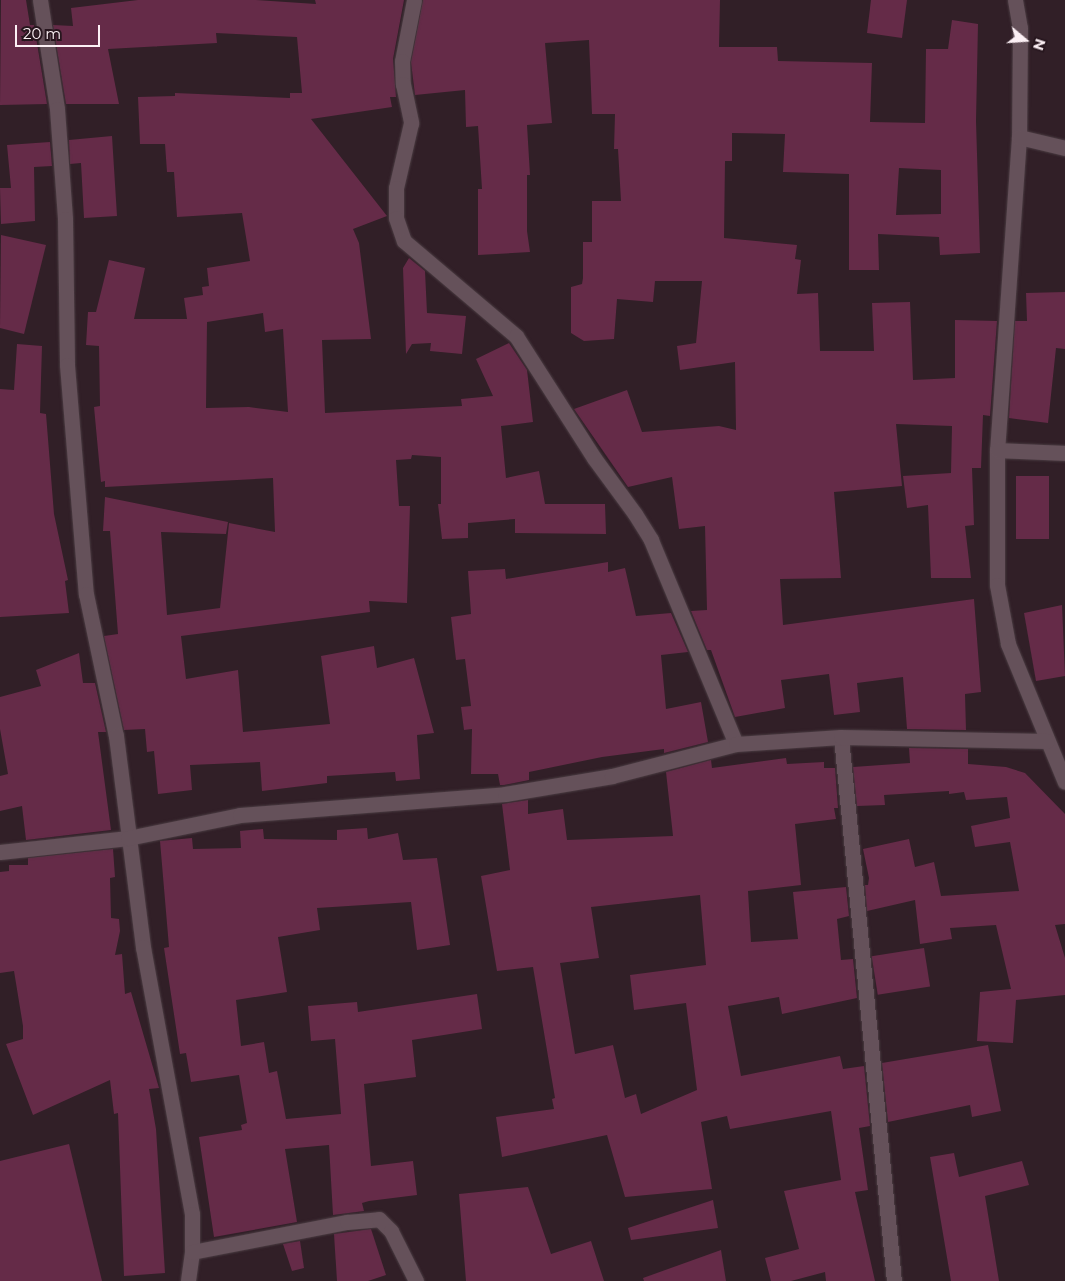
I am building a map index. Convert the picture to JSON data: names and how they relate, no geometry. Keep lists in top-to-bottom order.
{
  "scale_bar": "20 m",
  "north": "right"
}
